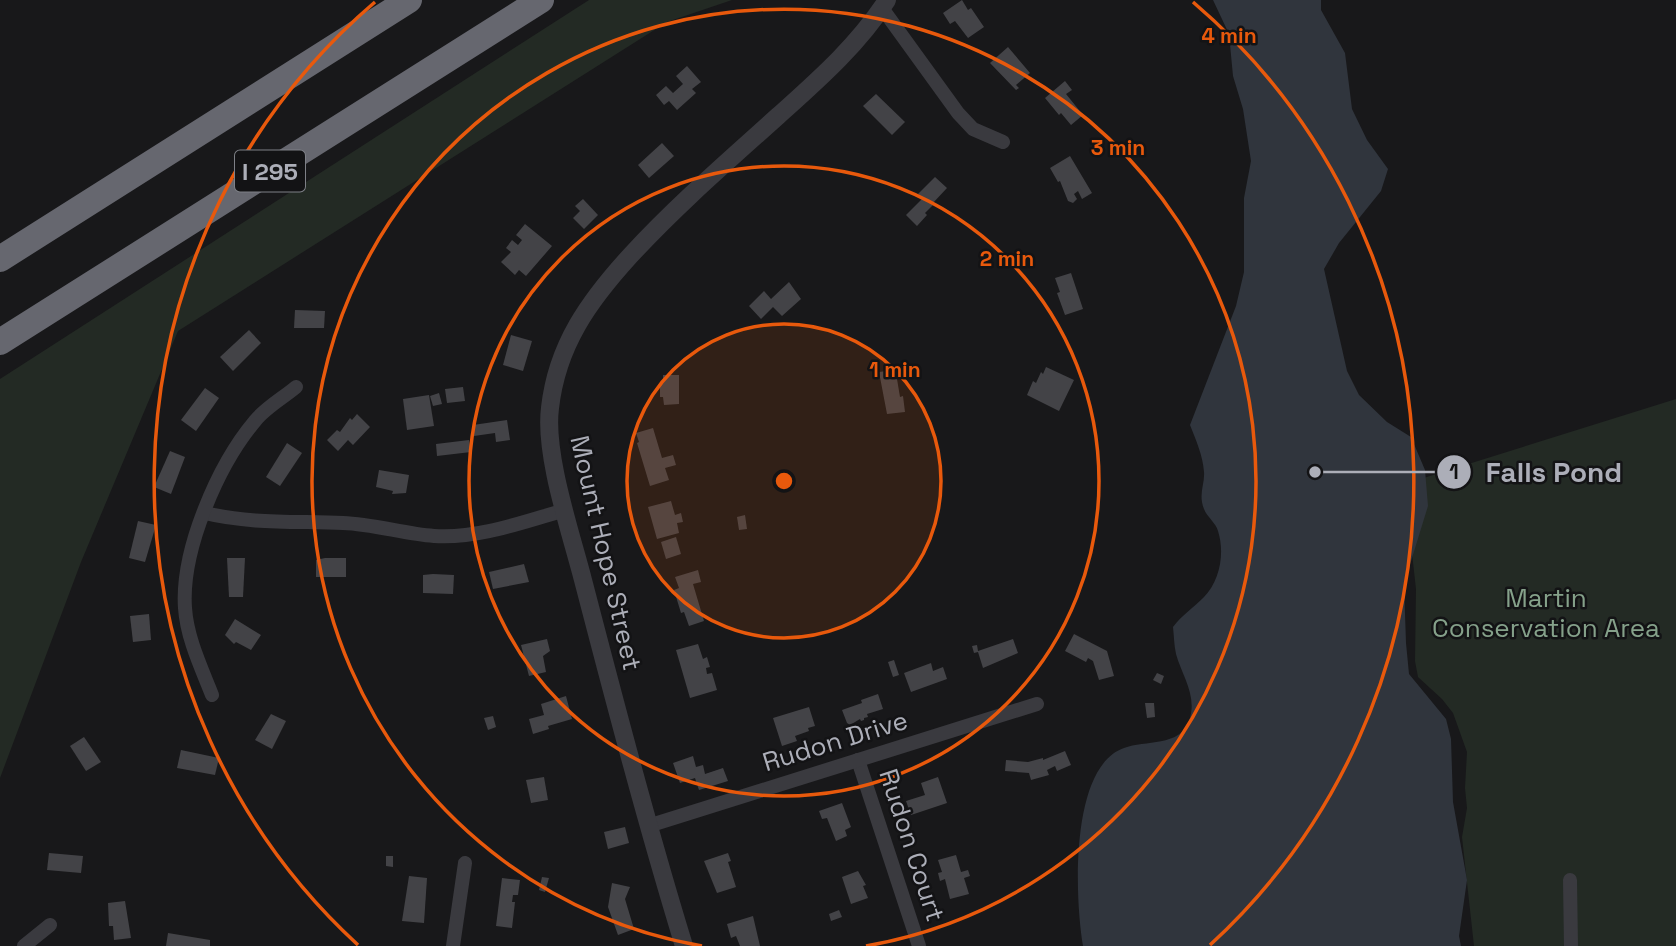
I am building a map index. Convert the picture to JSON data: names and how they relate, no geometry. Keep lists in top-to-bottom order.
{
  "streets": {
    "highway": ["I 295"],
    "street": ["Mount Hope Street", "Rudon Drive", "Rudon Court"]
  },
  "crossings": [
    ["Mount Hope Street", "Rudon Drive"],
    ["Rudon Drive", "Rudon Court"]
  ],
  "parks": ["Martin Conservation Area"],
  "places": ["Falls Pond"],
  "rings": [
    "4 min",
    "3 min",
    "2 min",
    "1 min"
  ]
}
